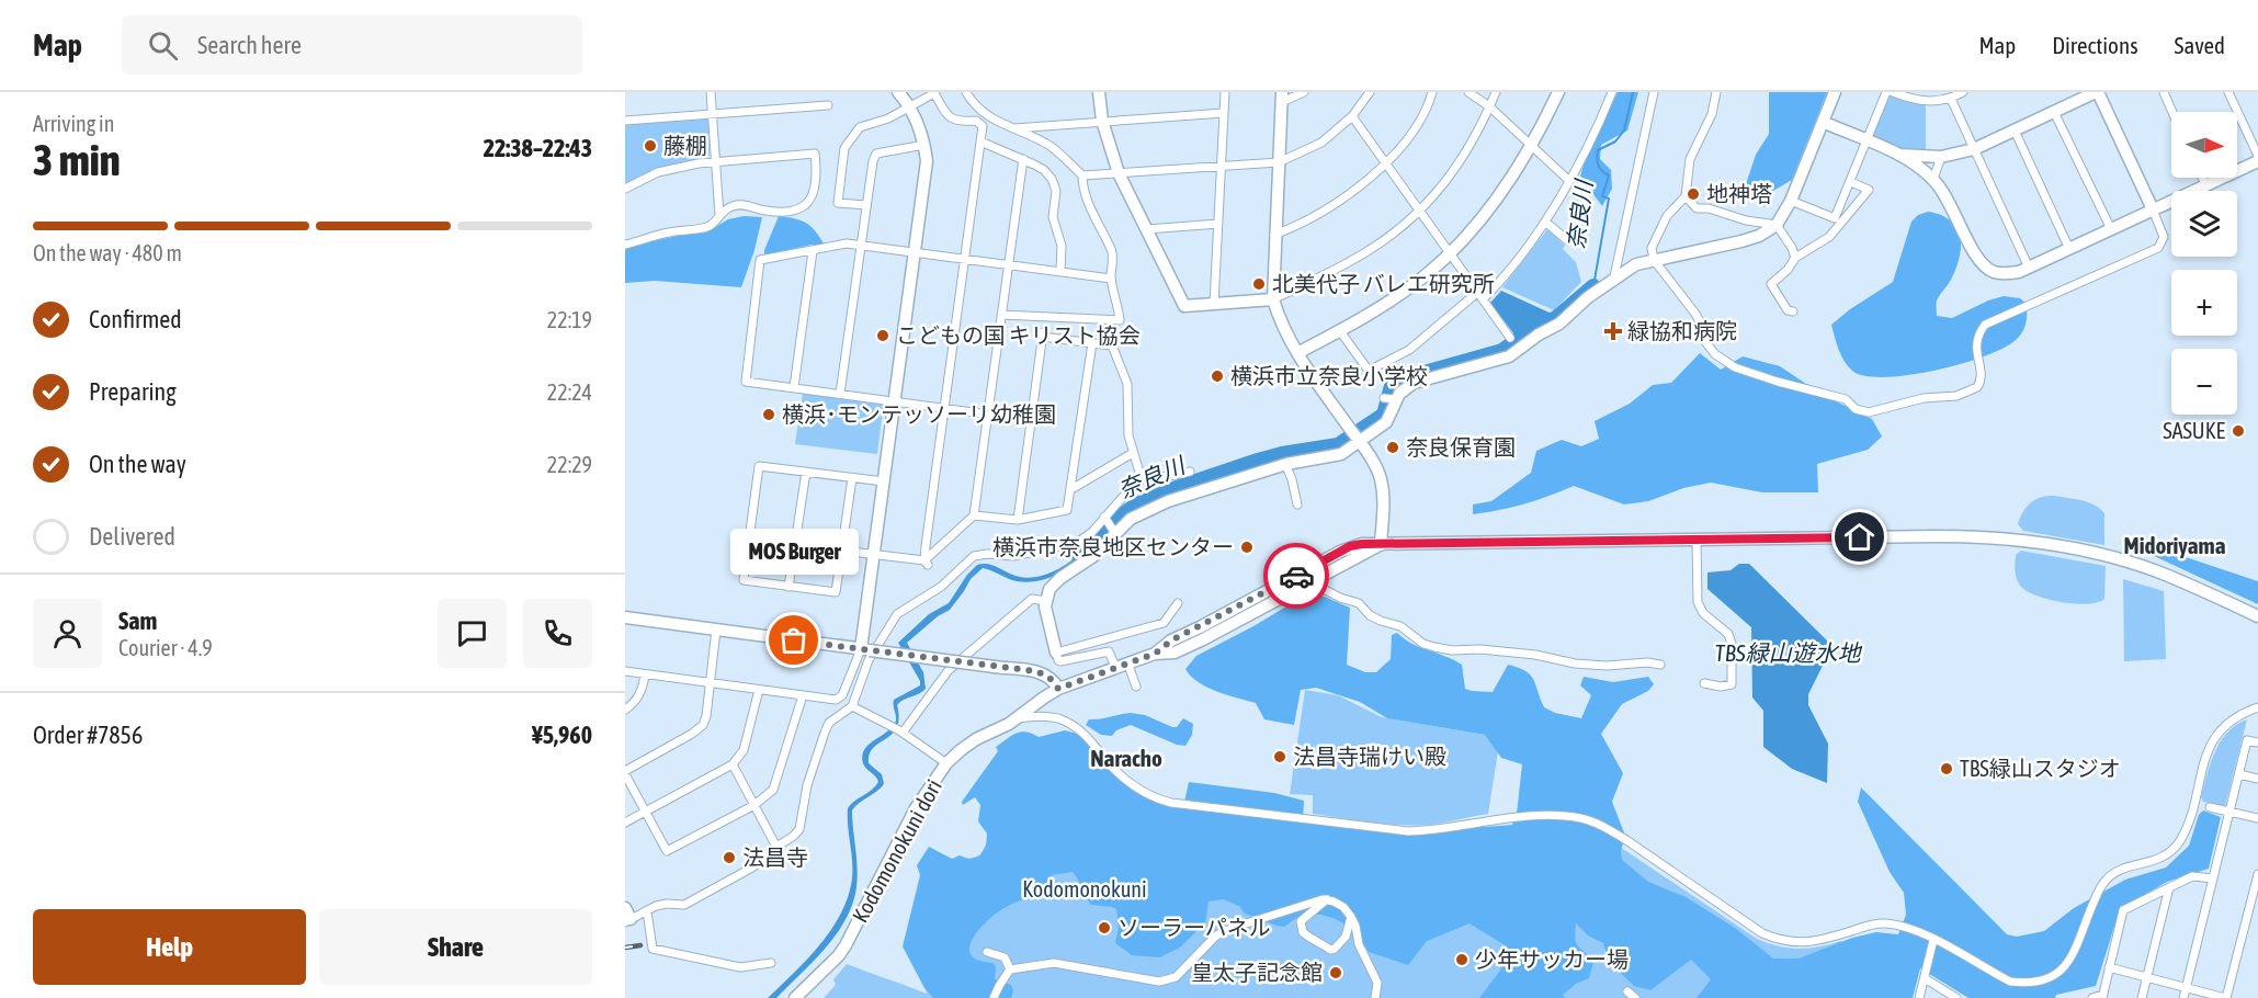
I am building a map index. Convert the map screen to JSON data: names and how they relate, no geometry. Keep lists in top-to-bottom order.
{
  "streets": {
    "street": ["Kodomonokuni dori"]
  },
  "districts": ["Midoriyama", "Naracho"],
  "water": ["奈良川", "TBS緑山遊水地"],
  "parks": ["Kodomonokuni"],
  "places": {
    "other": [
      "藤棚",
      "地神塔",
      "北美代子 バレエ研究所",
      "こどもの国 キリスト協会",
      "横浜市立奈良小学校",
      "横浜･モンテッソーリ幼稚園",
      "SASUKE",
      "奈良保育園",
      "横浜市奈良地区センター",
      "MOS Burger",
      "法昌寺瑞けい殿",
      "TBS緑山スタジオ",
      "法昌寺",
      "ソーラーパネル",
      "少年サッカー場",
      "皇太子記念館"
    ],
    "health": ["緑協和病院"]
  },
  "north": "right",
  "page": {
    "header": "Map",
    "search": "Search here",
    "nav": ["Map", "Directions", "Saved"],
    "heading": ["3 min", "Arriving in", "22:38–22:43"],
    "panel": [
      "Sam",
      "Courier · 4.9",
      "Order #7856",
      "¥5,960"
    ],
    "map_buttons": ["+", "−"],
    "bar": "On the way · 480 m",
    "list": [
      ["Confirmed", "22:19"],
      ["Preparing", "22:24"],
      ["On the way", "22:29"],
      "Delivered"
    ],
    "bubble": "MOS Burger",
    "buttons": ["Help", "Share"]
  }
}
